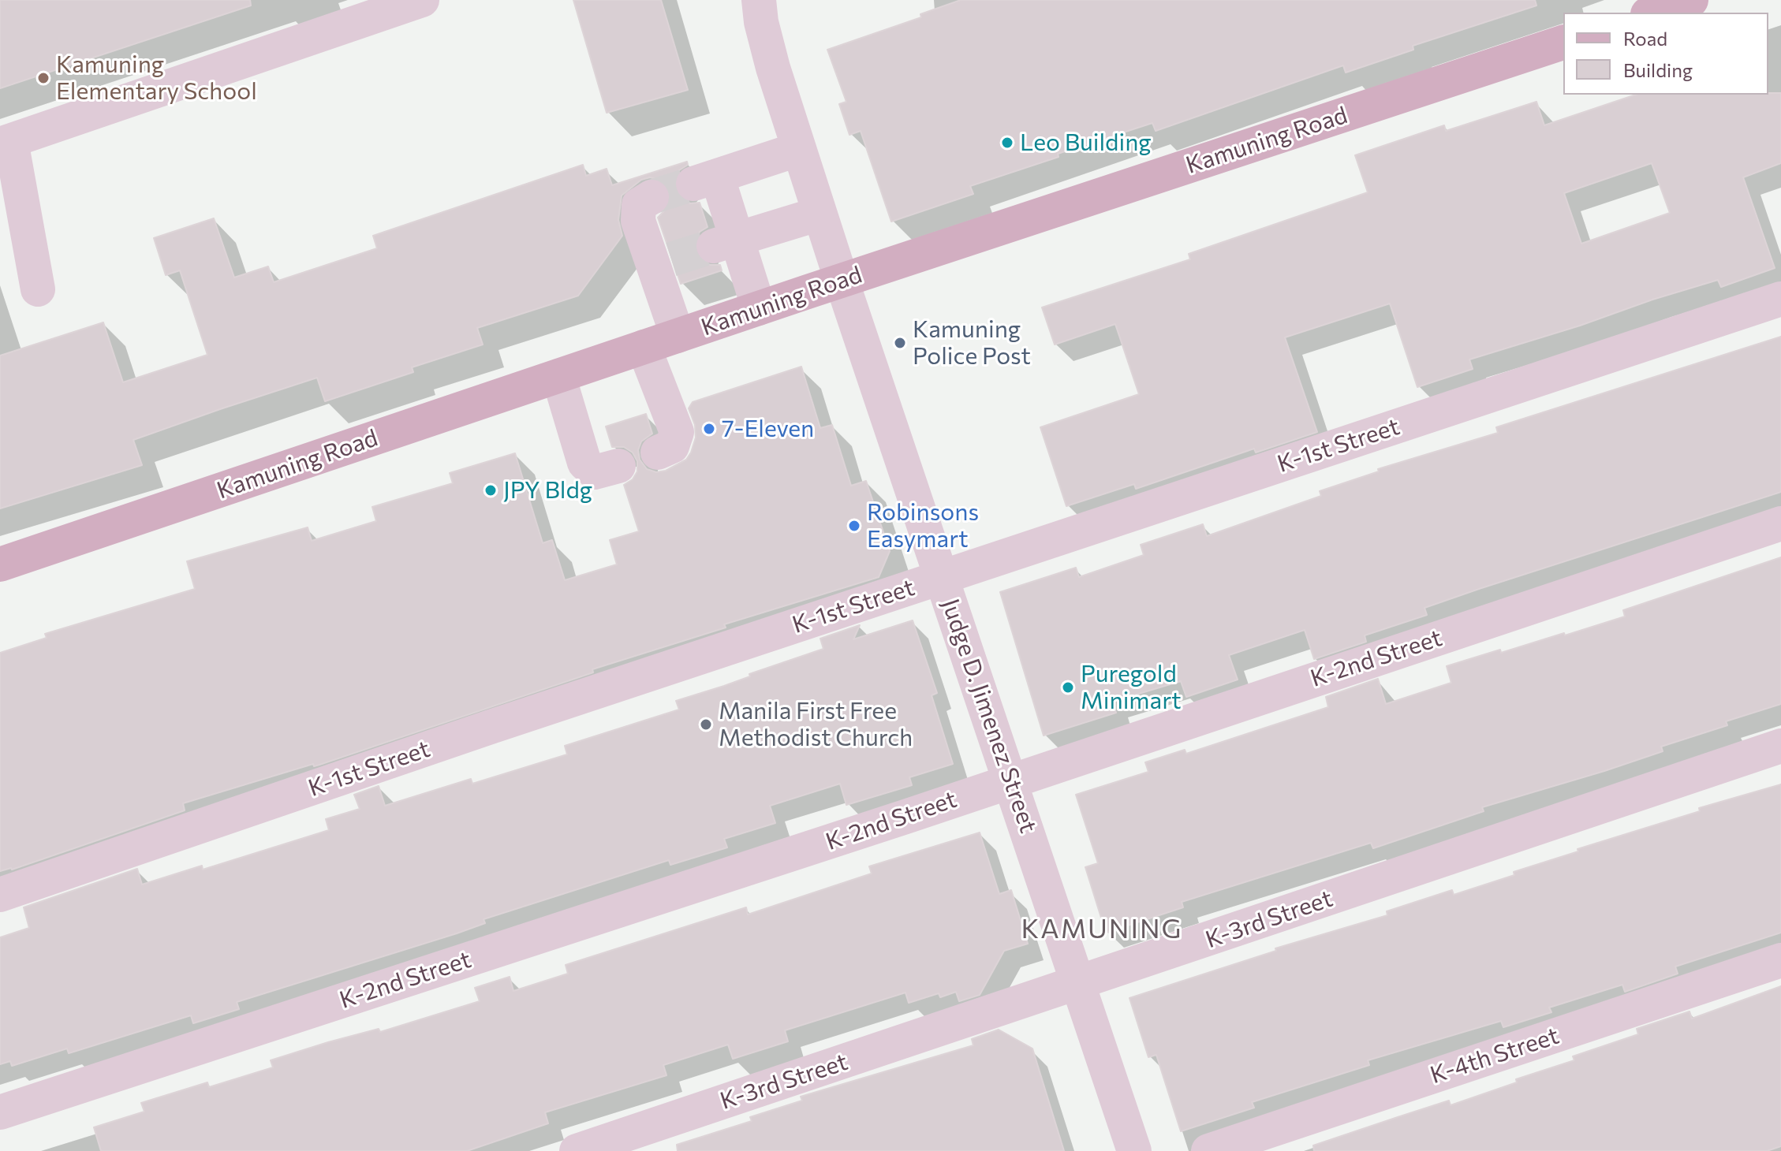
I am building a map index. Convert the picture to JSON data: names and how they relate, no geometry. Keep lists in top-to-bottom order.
{
  "streets": {
    "main road": ["Kamuning Road"],
    "street": [
      "K-1st Street",
      "K-2nd Street",
      "Judge D. Jimenez Street",
      "K-3rd Street",
      "K-4th Street"
    ]
  },
  "crossings": [
    ["Kamuning Road", "Judge D. Jimenez Street"],
    ["K-1st Street", "Judge D. Jimenez Street"],
    ["K-2nd Street", "Judge D. Jimenez Street"],
    ["Judge D. Jimenez Street", "K-3rd Street"]
  ],
  "districts": ["KAMUNING"],
  "places": [
    "Kamuning Elementary School",
    "Leo Building",
    "Kamuning Police Post",
    "7-Eleven",
    "JPY Bldg",
    "Robinsons Easymart",
    "Puregold Minimart",
    "Manila First Free Methodist Church"
  ],
  "legend": ["Road", "Building"]
}
